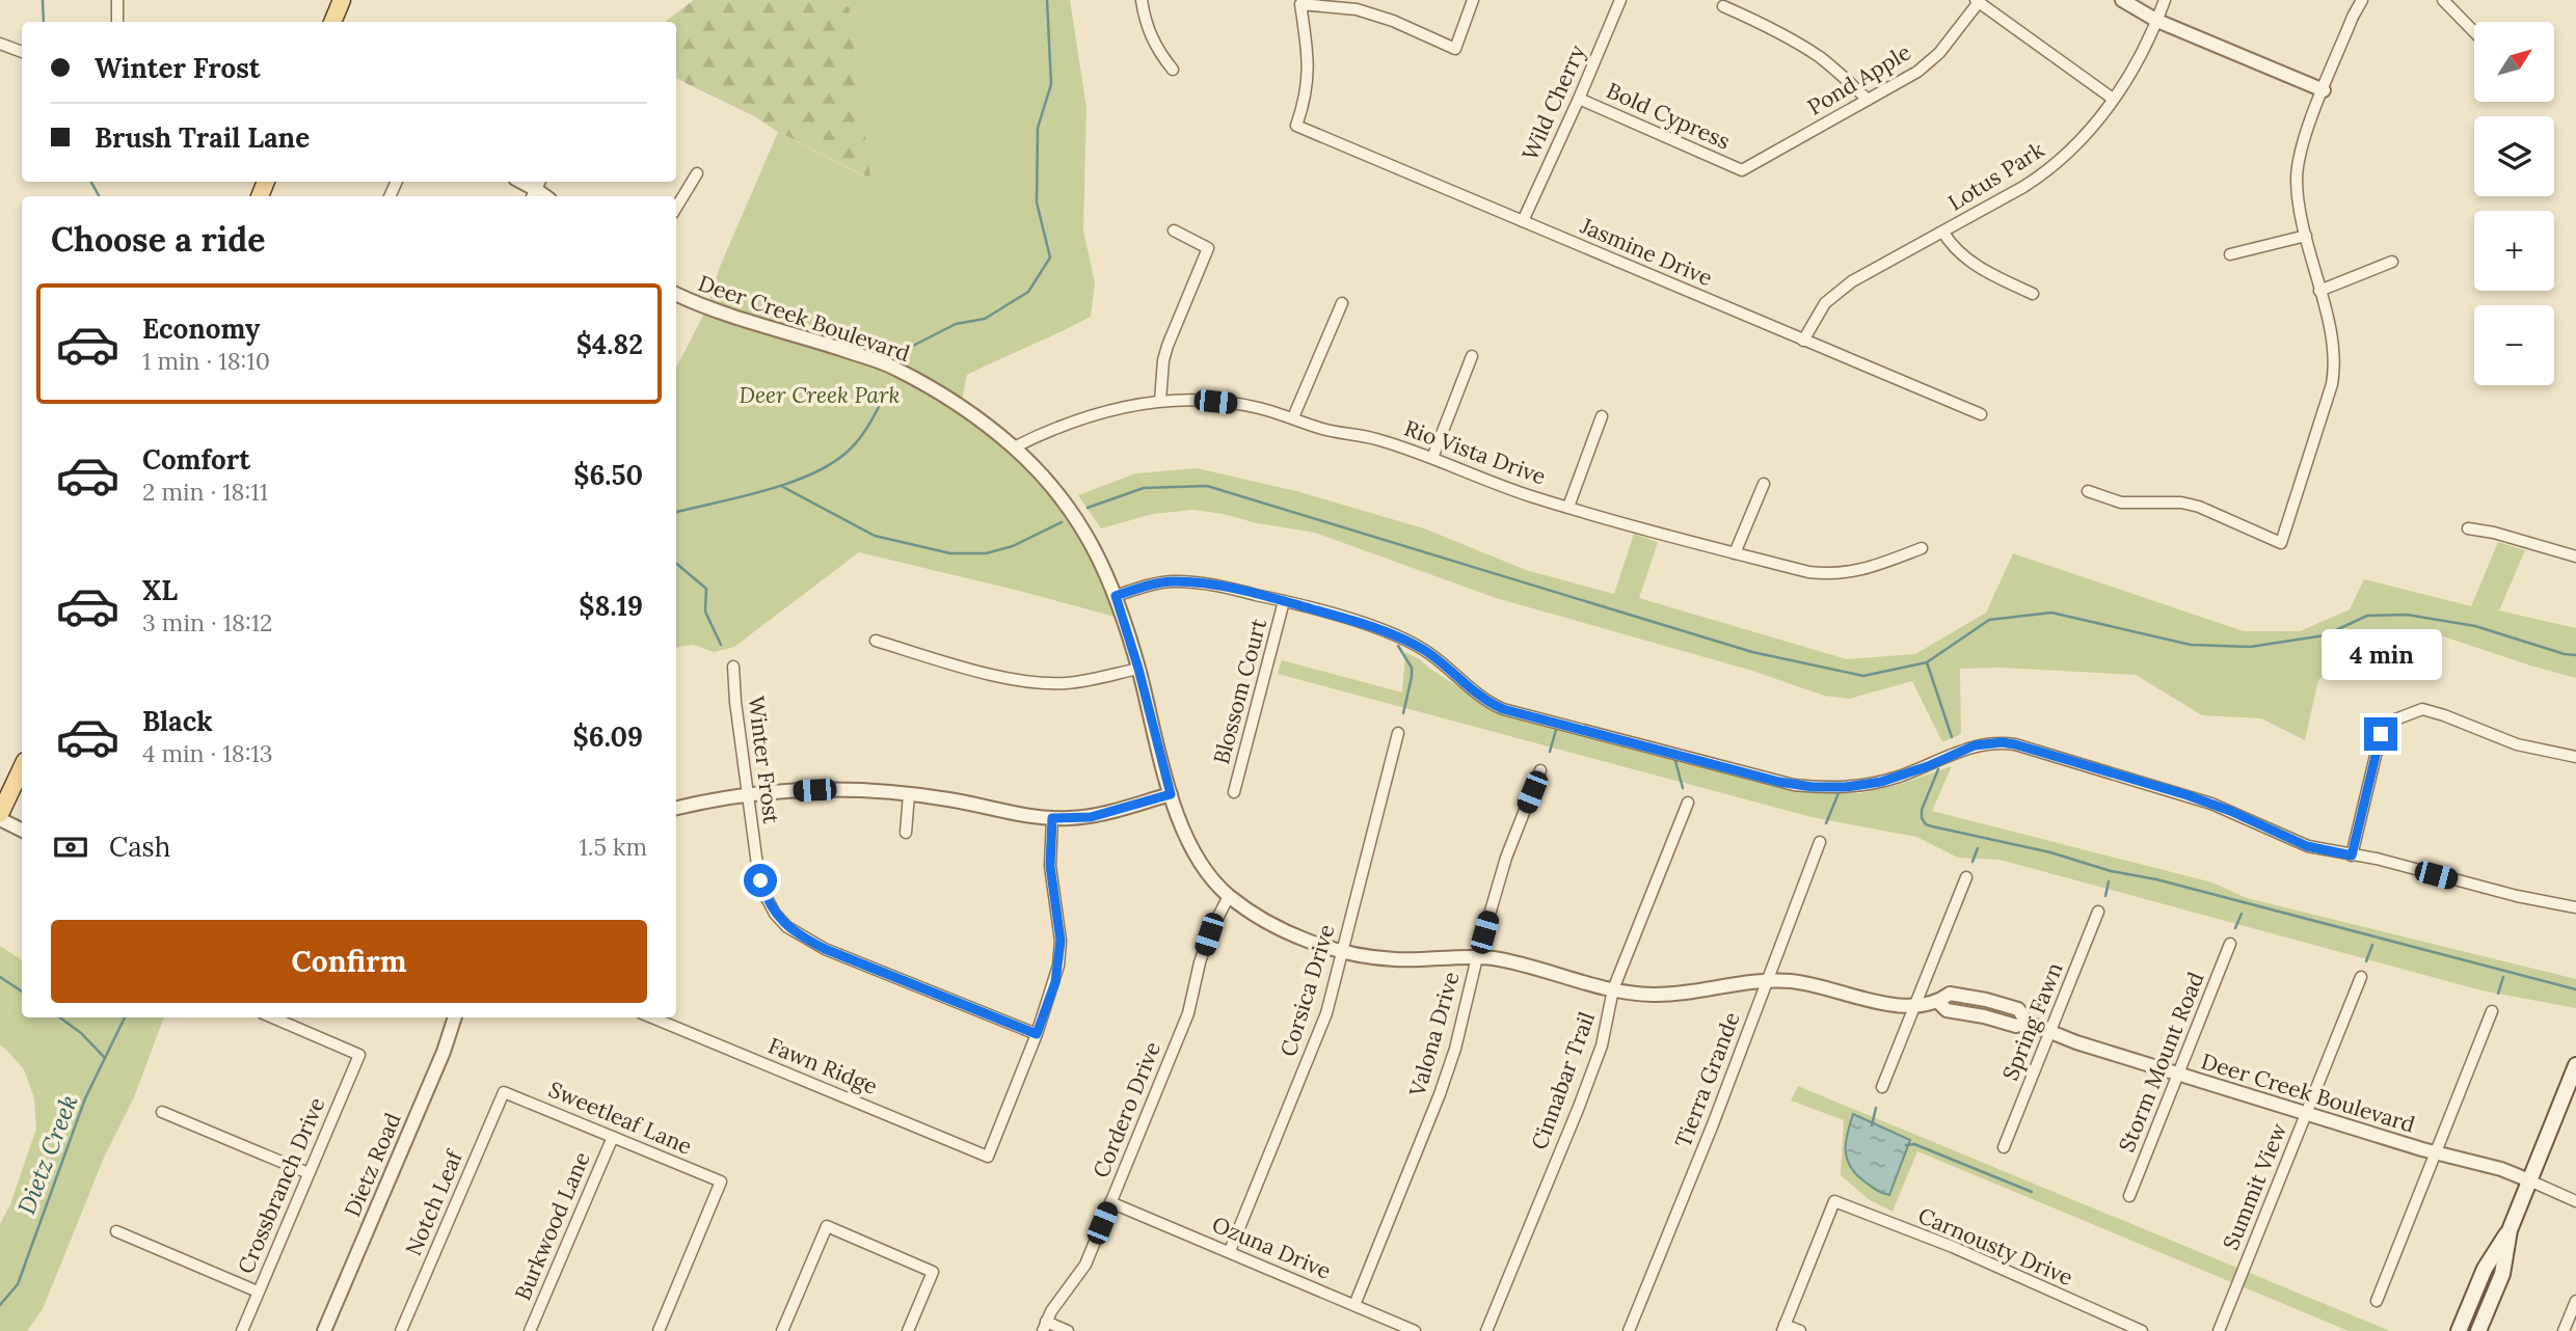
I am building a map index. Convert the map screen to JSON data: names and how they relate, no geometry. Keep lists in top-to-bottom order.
{
  "streets": {
    "street": [
      "Pond Apple",
      "Wild Cherry",
      "Bold Cypress",
      "Lotus Park",
      "Jasmine Drive",
      "Deer Creek Boulevard",
      "Rio Vista Drive",
      "Blossom Court",
      "Winter Frost",
      "Corsica Drive",
      "Spring Fawn",
      "Valona Drive",
      "Storm Mount Road",
      "Fawn Ridge",
      "Tierra Grande",
      "Cinnabar Trail",
      "Cordero Drive",
      "Sweetleaf Lane",
      "Dietz Road",
      "Crossbranch Drive",
      "Summit View",
      "Notch Leaf",
      "Burkwood Lane",
      "Carnousty Drive",
      "Ozuna Drive"
    ]
  },
  "crossings": [
    ["Pond Apple", "Bold Cypress"],
    ["Wild Cherry", "Bold Cypress"],
    ["Wild Cherry", "Jasmine Drive"],
    ["Lotus Park", "Jasmine Drive"],
    ["Deer Creek Boulevard", "Rio Vista Drive"],
    ["Deer Creek Boulevard", "Corsica Drive"],
    ["Deer Creek Boulevard", "Spring Fawn"],
    ["Deer Creek Boulevard", "Valona Drive"],
    ["Deer Creek Boulevard", "Storm Mount Road"],
    ["Deer Creek Boulevard", "Tierra Grande"],
    ["Deer Creek Boulevard", "Cinnabar Trail"],
    ["Deer Creek Boulevard", "Cordero Drive"],
    ["Deer Creek Boulevard", "Summit View"],
    ["Winter Frost", "Fawn Ridge"],
    ["Corsica Drive", "Ozuna Drive"],
    ["Valona Drive", "Ozuna Drive"],
    ["Cordero Drive", "Ozuna Drive"],
    ["Sweetleaf Lane", "Notch Leaf"],
    ["Sweetleaf Lane", "Burkwood Lane"]
  ],
  "water": ["Dietz Creek"],
  "parks": ["Deer Creek Park"],
  "north": "top right",
  "page": {
    "map_buttons": ["+", "−"],
    "banner": ["Winter Frost", "Brush Trail Lane"],
    "heading": "Choose a ride",
    "list": [
      {
        "name": "Economy",
        "note": "1 min · 18:10",
        "value": "$4.82"
      },
      {
        "name": "Comfort",
        "note": "2 min · 18:11",
        "value": "$6.50"
      },
      {
        "name": "XL",
        "note": "3 min · 18:12",
        "value": "$8.19"
      },
      {
        "name": "Black",
        "note": "4 min · 18:13",
        "value": "$6.09"
      }
    ],
    "bubble": "4 min",
    "pay": ["Cash", "1.5 km"],
    "buttons": "Confirm"
  }
}
